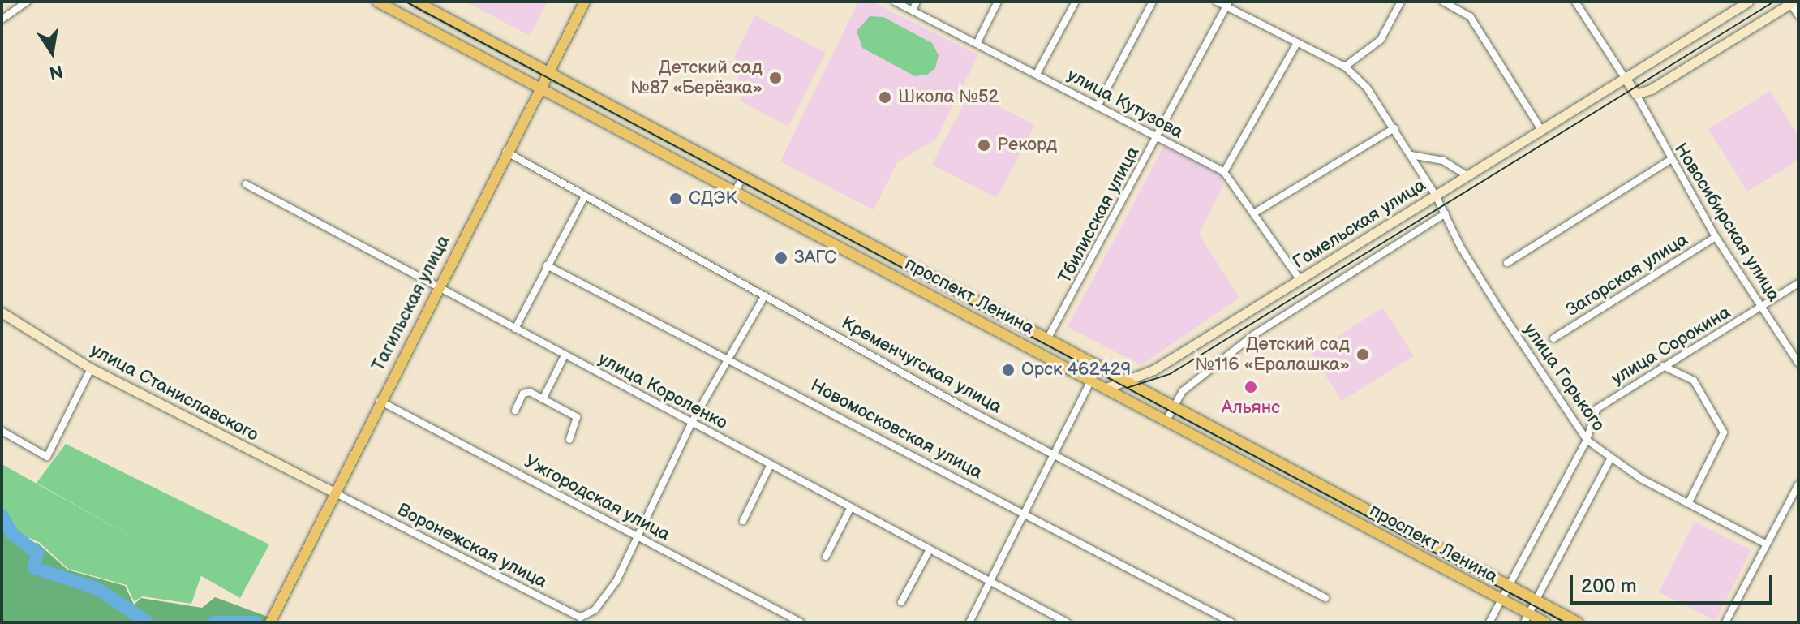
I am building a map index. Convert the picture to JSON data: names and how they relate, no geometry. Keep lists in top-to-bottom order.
{
  "streets": {
    "main road": ["проспект Ленина", "Тагильская улица"],
    "street": [
      "улица Кутузова",
      "Тбилисская улица",
      "Новосибирская улица",
      "Гомельская улица",
      "Загорская улица",
      "улица Сорокина",
      "Кременчугская улица",
      "улица Горького",
      "улица Короленко",
      "улица Станиславского",
      "Новомосковская улица",
      "Ужгородская улица",
      "Воронежская улица"
    ]
  },
  "crossings": [
    ["улица Кутузова", "Тбилисская улица"],
    ["улица Кутузова", "Гомельская улица"],
    ["Тбилисская улица", "проспект Ленина"],
    ["Тбилисская улица", "улица Горького"],
    ["Новосибирская улица", "Загорская улица"],
    ["Новосибирская улица", "улица Сорокина"],
    ["Гомельская улица", "проспект Ленина"],
    ["Гомельская улица", "улица Горького"],
    ["проспект Ленина", "Тагильская улица"],
    ["проспект Ленина", "улица Сорокина"],
    ["Тагильская улица", "Кременчугская улица"],
    ["Тагильская улица", "улица Короленко"],
    ["Тагильская улица", "улица Станиславского"],
    ["Тагильская улица", "Ужгородская улица"],
    ["Тагильская улица", "Воронежская улица"],
    ["улица Сорокина", "улица Горького"],
    ["улица Станиславского", "Воронежская улица"],
    ["Ужгородская улица", "Воронежская улица"]
  ],
  "places": [
    "Детский сад №87 «Берёзка»",
    "Школа №52",
    "Рекорд",
    "СДЭК",
    "ЗАГС",
    "Детский сад №116 «Ералашка»",
    "Орск 462429",
    "Альянс"
  ],
  "scale_bar": "200 m",
  "north": "bottom"
}
